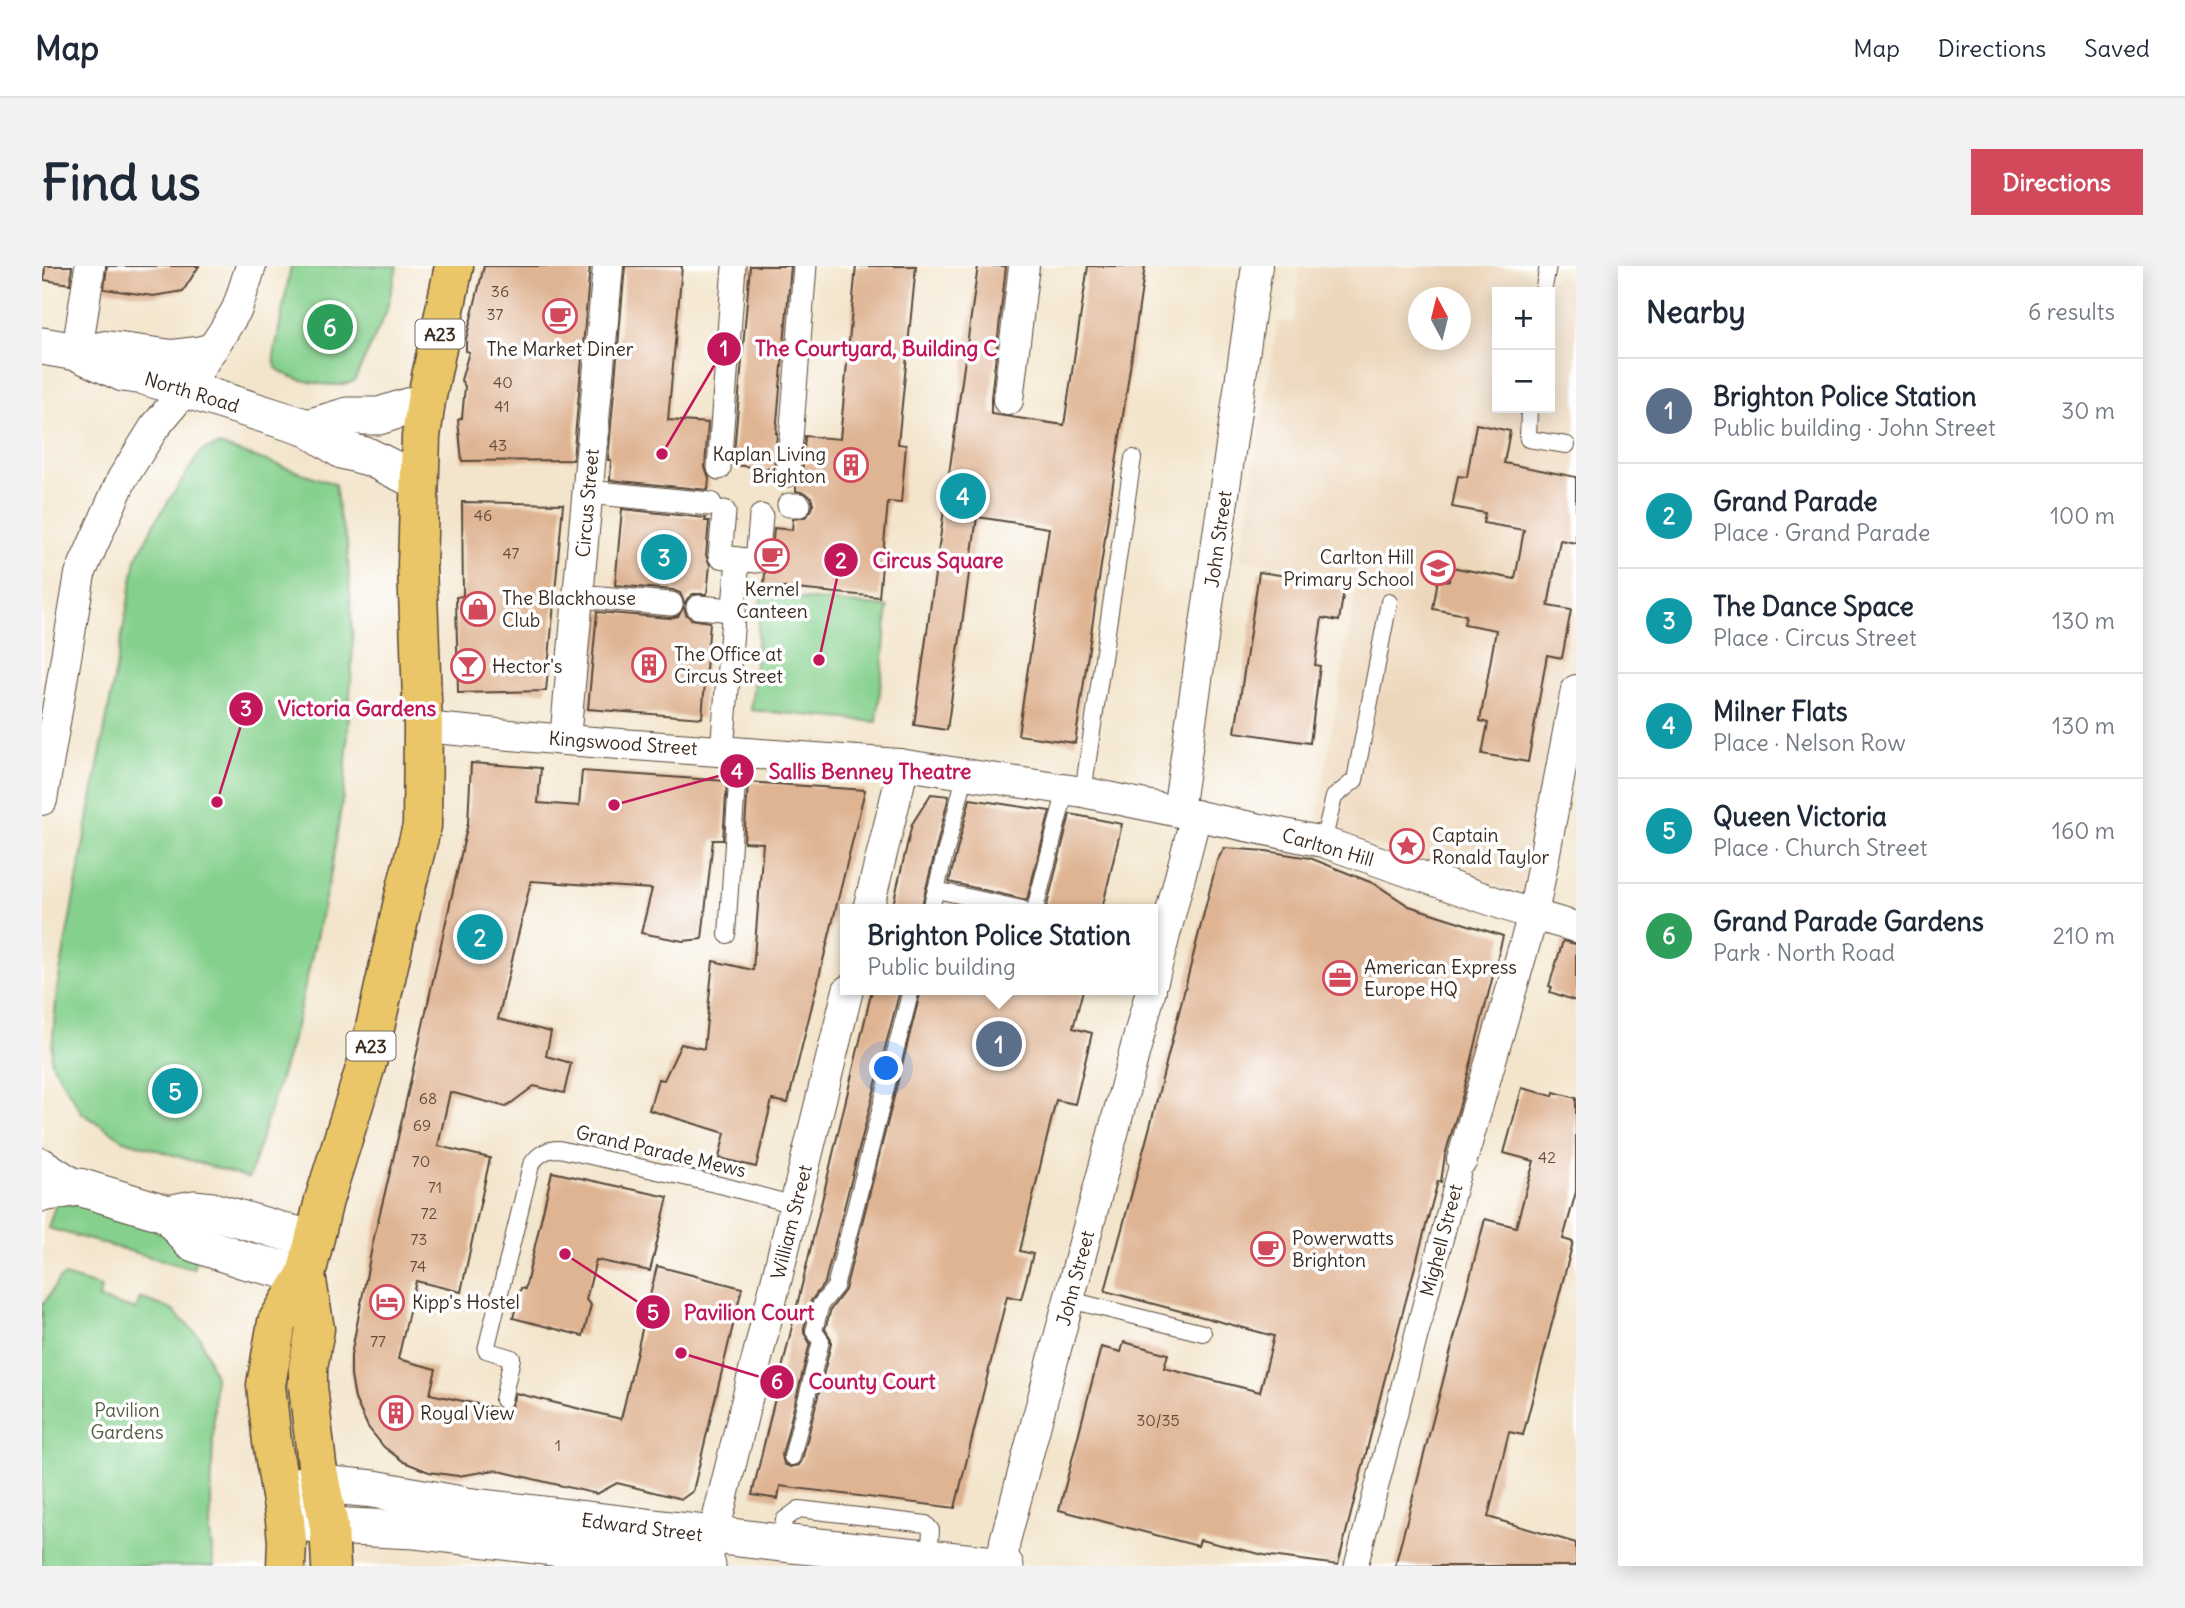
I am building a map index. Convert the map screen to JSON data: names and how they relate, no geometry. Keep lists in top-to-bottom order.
{
  "streets": {
    "highway": ["A23"],
    "street": [
      "North Road",
      "Circus Street",
      "John Street",
      "Kingswood Street",
      "Carlton Hill",
      "William Street",
      "Mighell Street",
      "Edward Street"
    ],
    "lane": ["Grand Parade Mews"]
  },
  "crossings": [
    ["A23", "North Road"],
    ["A23", "Kingswood Street"],
    ["A23", "Edward Street"],
    ["Circus Street", "Kingswood Street"],
    ["John Street", "Kingswood Street"],
    ["John Street", "Carlton Hill"],
    ["John Street", "Edward Street"],
    ["Kingswood Street", "Carlton Hill"],
    ["Carlton Hill", "Mighell Street"],
    ["Grand Parade Mews", "William Street"],
    ["William Street", "Edward Street"]
  ],
  "parks": ["Pavilion Gardens"],
  "places": {
    "cafe": ["The Market Diner", "Kernel Canteen", "Powerwatts Brighton"],
    "other": [
      "The Courtyard, Building C",
      "Circus Square",
      "Victoria Gardens",
      "Sallis Benney Theatre",
      "Pavilion Court",
      "County Court"
    ],
    "building": ["Kaplan Living Brighton", "The Office at Circus Street", "Royal View"],
    "school or university": ["Carlton Hill Primary School"],
    "shop": ["The Blackhouse Club"],
    "bar": ["Hector's"],
    "place": ["Captain Ronald Taylor"],
    "office": ["American Express Europe HQ"],
    "hotel": ["Kipp's Hostel"]
  },
  "house_numbers": [
    "36",
    "37",
    "40",
    "41",
    "43",
    "46",
    "47",
    "68",
    "69",
    "42",
    "70",
    "71",
    "72",
    "73",
    "74",
    "77",
    "30/35",
    "1"
  ],
  "north": "top",
  "page": {
    "header": "Map",
    "nav": ["Map", "Directions", "Saved"],
    "buttons": "Directions",
    "title": "Find us",
    "heading": ["Nearby", "6 results"],
    "map_buttons": ["+", "−"],
    "pins": [
      "6",
      "4",
      "3",
      "2",
      "1",
      "5"
    ],
    "list": [
      {
        "mark": "1",
        "name": "Brighton Police Station",
        "note": "Public building · John Street",
        "value": "30 m"
      },
      {
        "mark": "2",
        "name": "Grand Parade",
        "note": "Place · Grand Parade",
        "value": "100 m"
      },
      {
        "mark": "3",
        "name": "The Dance Space",
        "note": "Place · Circus Street",
        "value": "130 m"
      },
      {
        "mark": "4",
        "name": "Milner Flats",
        "note": "Place · Nelson Row",
        "value": "130 m"
      },
      {
        "mark": "5",
        "name": "Queen Victoria",
        "note": "Place · Church Street",
        "value": "160 m"
      },
      {
        "mark": "6",
        "name": "Grand Parade Gardens",
        "note": "Park · North Road",
        "value": "210 m"
      }
    ],
    "popup": ["Brighton Police Station", "Public building"]
  }
}
